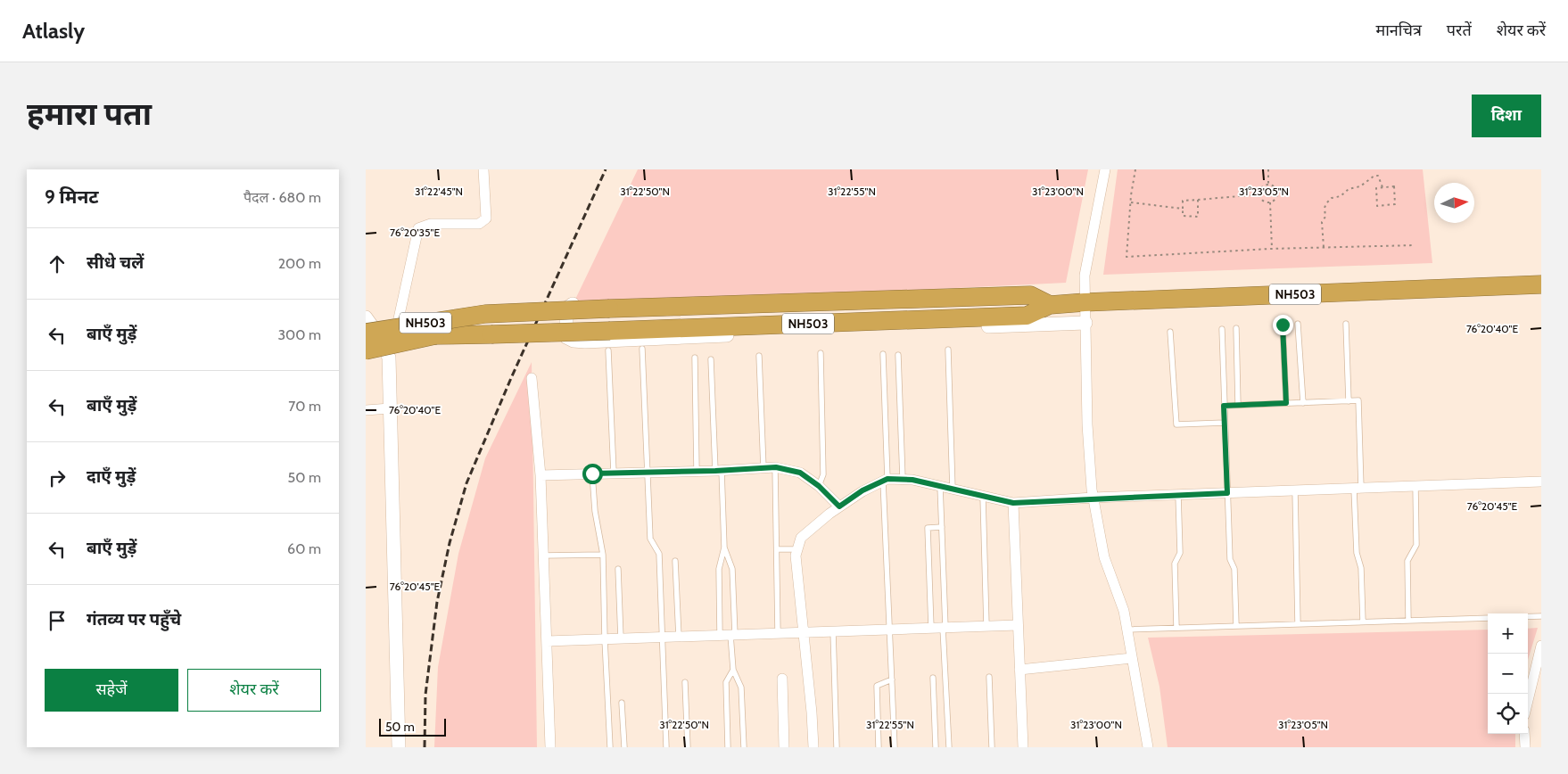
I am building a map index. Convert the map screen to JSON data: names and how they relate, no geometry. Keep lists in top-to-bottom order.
{
  "streets": {
    "highway": ["NH503"]
  },
  "scale_bar": "50 m",
  "north": "right",
  "page": {
    "header": "Atlasly",
    "nav": ["मानचित्र", "परतें", "शेयर करें"],
    "title": "हमारा पता",
    "buttons": [
      "दिशा",
      ["सहेजें", "शेयर करें"]
    ],
    "heading": ["9 मिनट", "पैदल · 680 m"],
    "list": [
      ["सीधे चलें", "200 m"],
      ["बाएँ मुड़ें", "300 m"],
      ["बाएँ मुड़ें", "70 m"],
      ["दाएँ मुड़ें", "50 m"],
      ["बाएँ मुड़ें", "60 m"],
      "गंतव्य पर पहुँचे"
    ],
    "map_buttons": ["+", "−"],
    "scale": "50 m"
  },
  "coordinates": [
    "31°22'45\"N",
    "31°22'50\"N",
    "31°22'55\"N",
    "31°23'00\"N",
    "31°23'05\"N",
    "76°20'35\"E",
    "76°20'40\"E",
    "76°20'45\"E"
  ]
}
